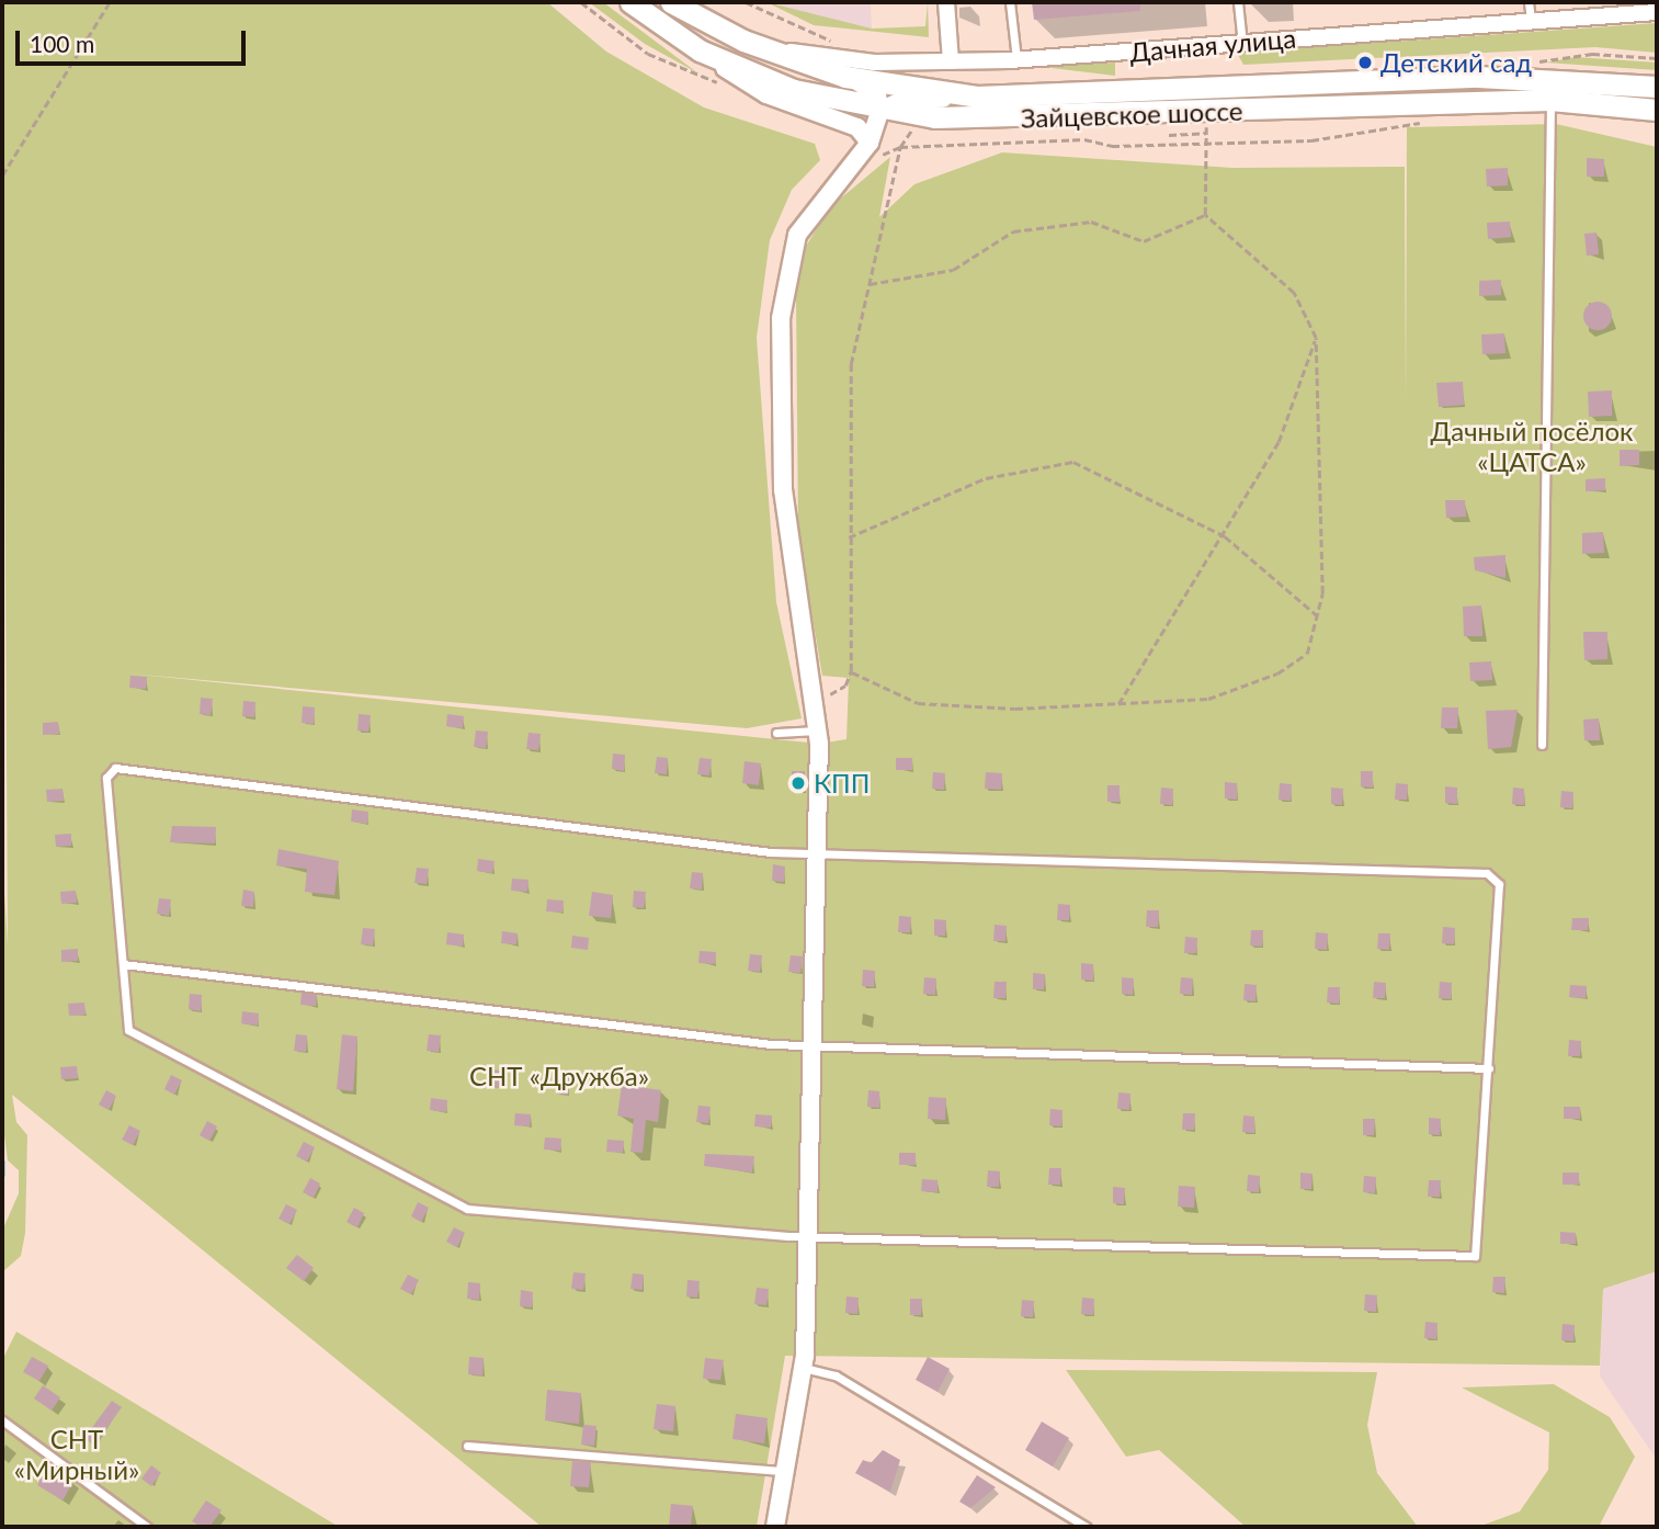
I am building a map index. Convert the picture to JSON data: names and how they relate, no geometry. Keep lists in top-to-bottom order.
{
  "streets": {
    "main road": ["Зайцевское шоссе"],
    "street": ["Дачная улица"]
  },
  "crossings": [
    ["Дачная улица", "Зайцевское шоссе"]
  ],
  "parks": ["Дачный посёлок «ЦАТСА»", "СНТ «Дружба»", "СНТ «Мирный»"],
  "places": ["Детский сад", "КПП"],
  "scale_bar": "100 m"
}
